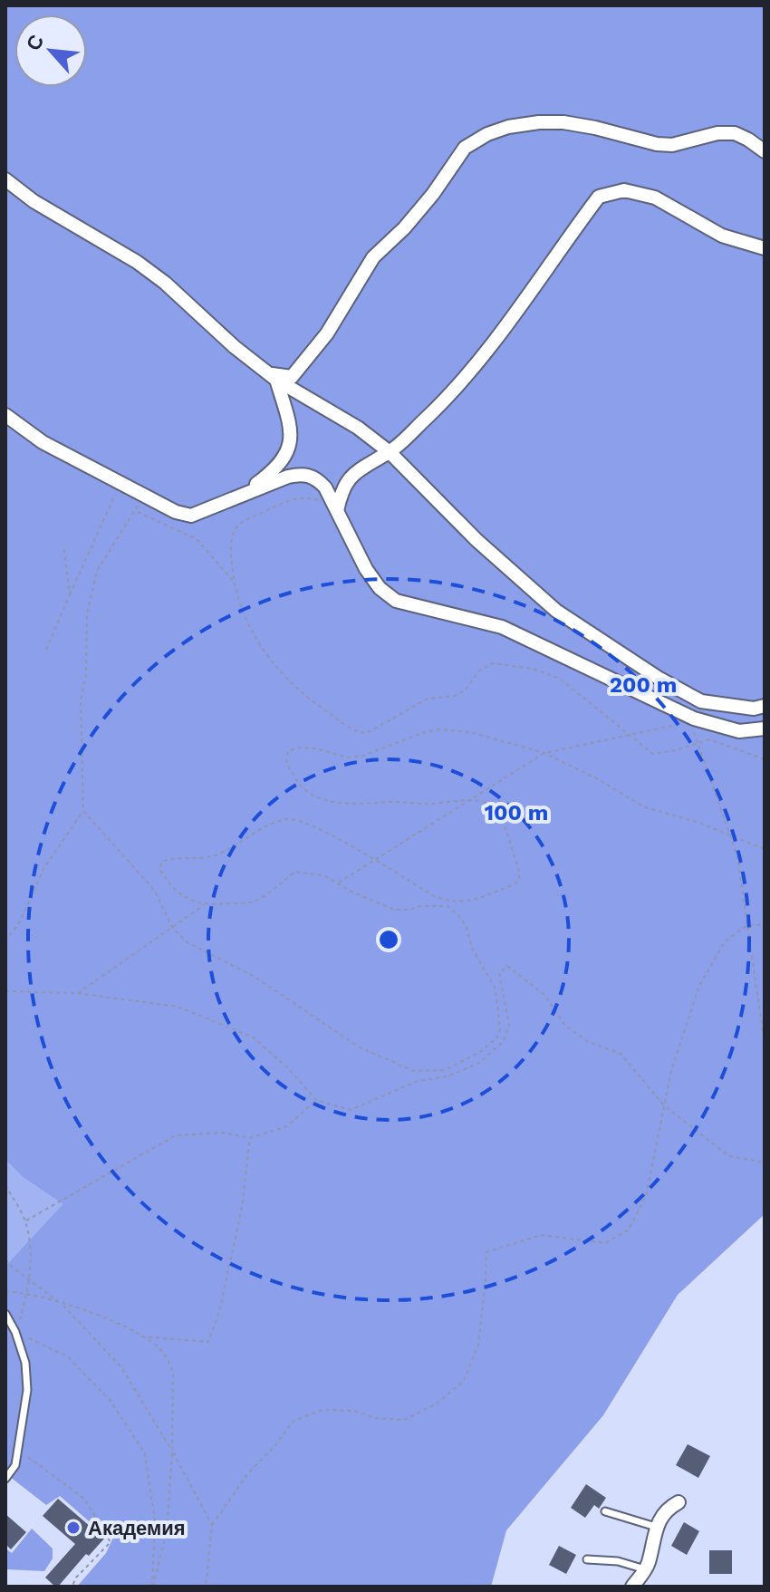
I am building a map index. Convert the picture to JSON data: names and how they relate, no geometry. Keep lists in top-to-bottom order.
{
  "places": ["Академия"],
  "north": "top left",
  "rings": ["200 m", "100 m"]
}
